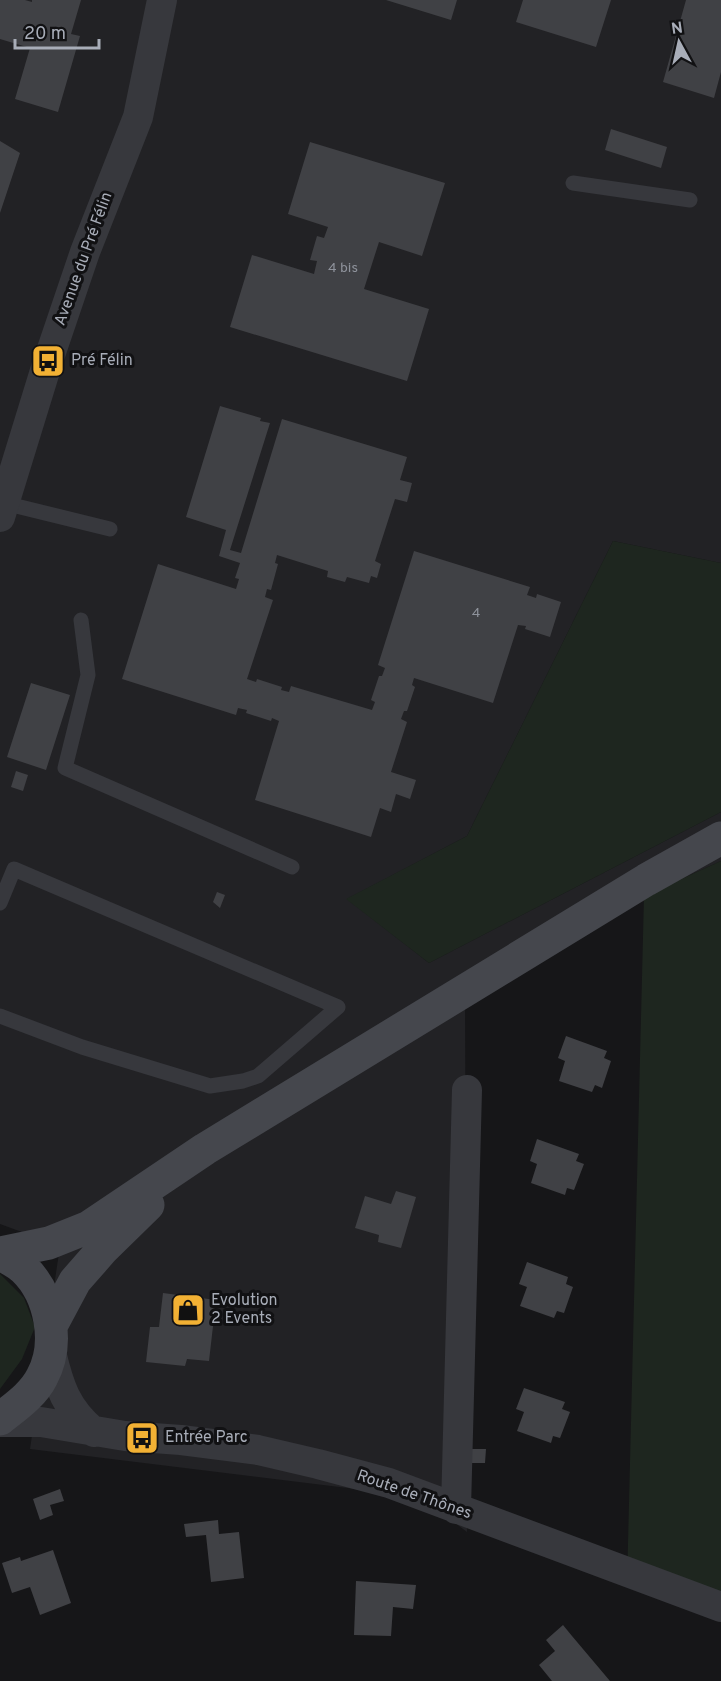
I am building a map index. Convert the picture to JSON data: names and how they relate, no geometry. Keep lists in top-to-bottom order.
{
  "streets": {
    "street": ["Avenue du Pré Félin", "Route de Thônes"]
  },
  "places": {
    "bus stop": ["Pré Félin", "Entrée Parc"],
    "shop": ["Evolution 2 Events"]
  },
  "house_numbers": ["4 bis", "4"],
  "scale_bar": "20 m",
  "north": "top"
}
